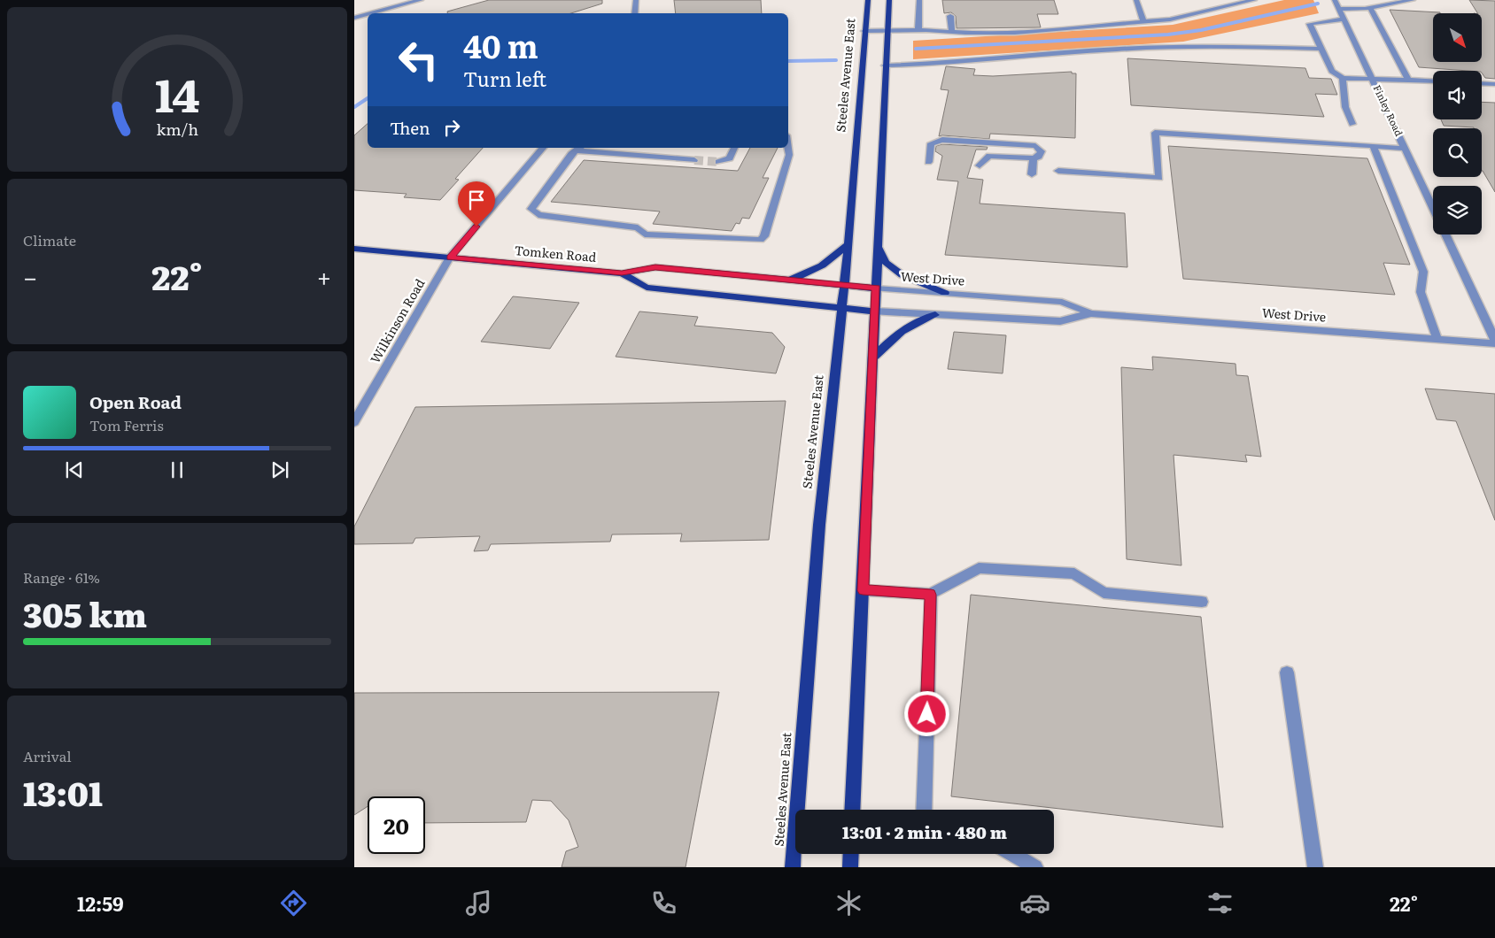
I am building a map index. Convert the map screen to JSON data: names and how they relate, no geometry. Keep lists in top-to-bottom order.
{
  "streets": {
    "main road": ["Steeles Avenue East", "Tomken Road"],
    "street": ["Finley Road", "West Drive", "Wilkinson Road"]
  },
  "crossings": [
    ["Steeles Avenue East", "Tomken Road"],
    ["Tomken Road", "West Drive"],
    ["Tomken Road", "Wilkinson Road"]
  ],
  "north": "bottom right",
  "page": {
    "turn": ["40 m", "Turn left"],
    "then": "Then",
    "tile": [
      "Climate",
      ["Range · 61%", "305 km"],
      ["Arrival", "13:01"]
    ],
    "heat": ["−", "22°", "+"],
    "song": ["Open Road", "Tom Ferris"],
    "limit": "20",
    "trip": "13:01 · 2 min · 480 m",
    "tabs": ["12:59", "22°"],
    "gauge": ["14", "km/h"]
  }
}
